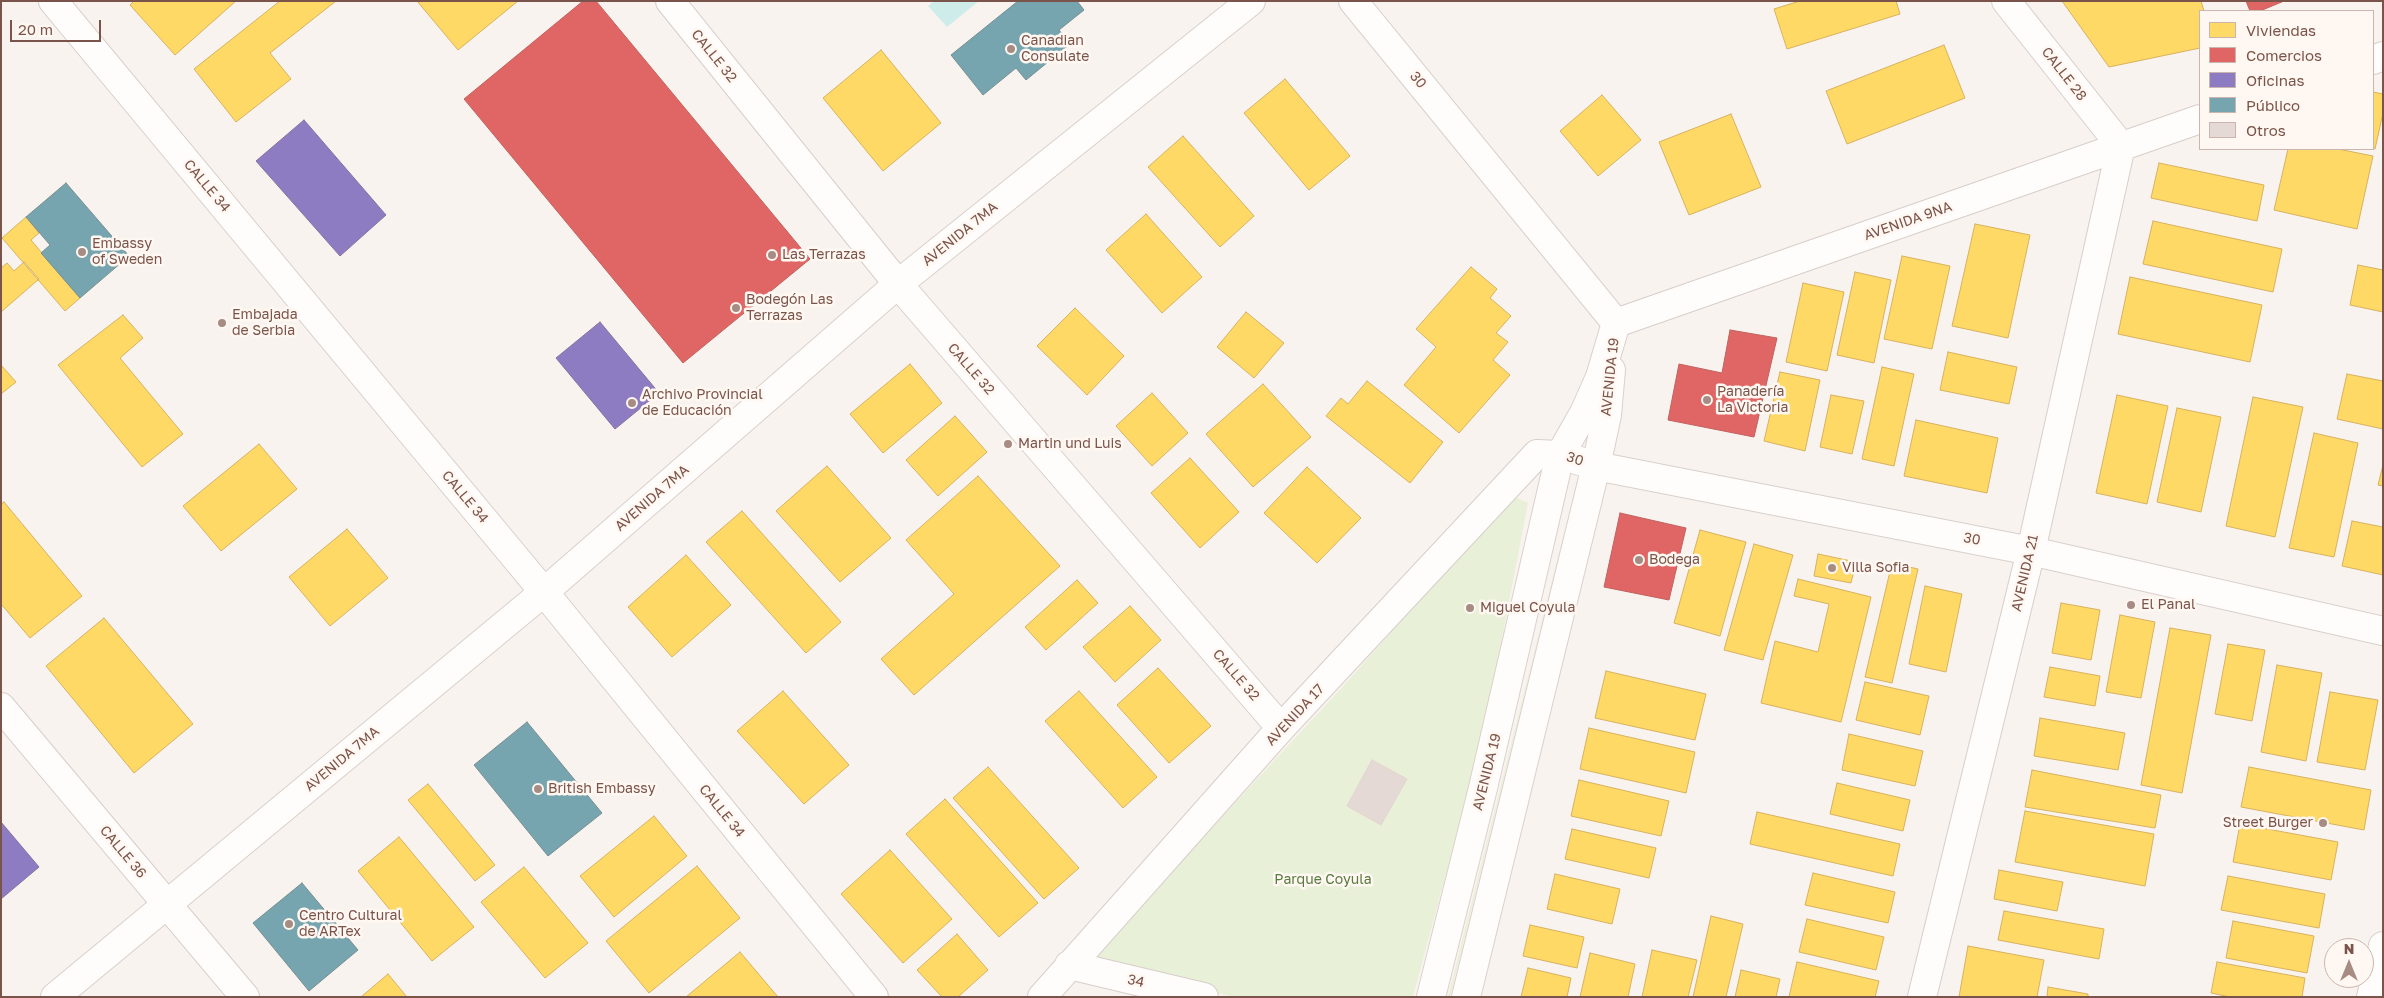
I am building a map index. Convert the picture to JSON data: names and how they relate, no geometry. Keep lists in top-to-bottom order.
{
  "streets": {
    "street": [
      "CALLE 32",
      "CALLE 28",
      "30",
      "CALLE 34",
      "AVENIDA 9NA",
      "AVENIDA 7MA",
      "AVENIDA 19",
      "AVENIDA 21",
      "AVENIDA 17",
      "CALLE 36",
      "34"
    ]
  },
  "crossings": [
    ["CALLE 32", "AVENIDA 7MA"],
    ["CALLE 32", "AVENIDA 17"],
    ["CALLE 28", "AVENIDA 9NA"],
    ["CALLE 28", "AVENIDA 21"],
    ["30", "AVENIDA 9NA"],
    ["30", "AVENIDA 19"],
    ["30", "AVENIDA 21"],
    ["30", "AVENIDA 17"],
    ["CALLE 34", "AVENIDA 7MA"],
    ["AVENIDA 9NA", "AVENIDA 19"],
    ["AVENIDA 9NA", "AVENIDA 21"],
    ["AVENIDA 7MA", "CALLE 36"],
    ["AVENIDA 19", "AVENIDA 17"],
    ["AVENIDA 17", "34"]
  ],
  "parks": ["Parque Coyula"],
  "places": [
    "Canadian Consulate",
    "Embassy of Sweden",
    "Las Terrazas",
    "Bodegón Las Terrazas",
    "Embajada de Serbia",
    "Panadería La Victoria",
    "Archivo Provincial de Educación",
    "Martin und Luis",
    "Bodega",
    "Villa Sofia",
    "El Panal",
    "Miguel Coyula",
    "British Embassy",
    "Street Burger",
    "Centro Cultural de ARTex"
  ],
  "legend": [
    "Viviendas",
    "Comercios",
    "Oficinas",
    "Público",
    "Otros"
  ],
  "scale_bar": "20 m",
  "north": "top"
}
